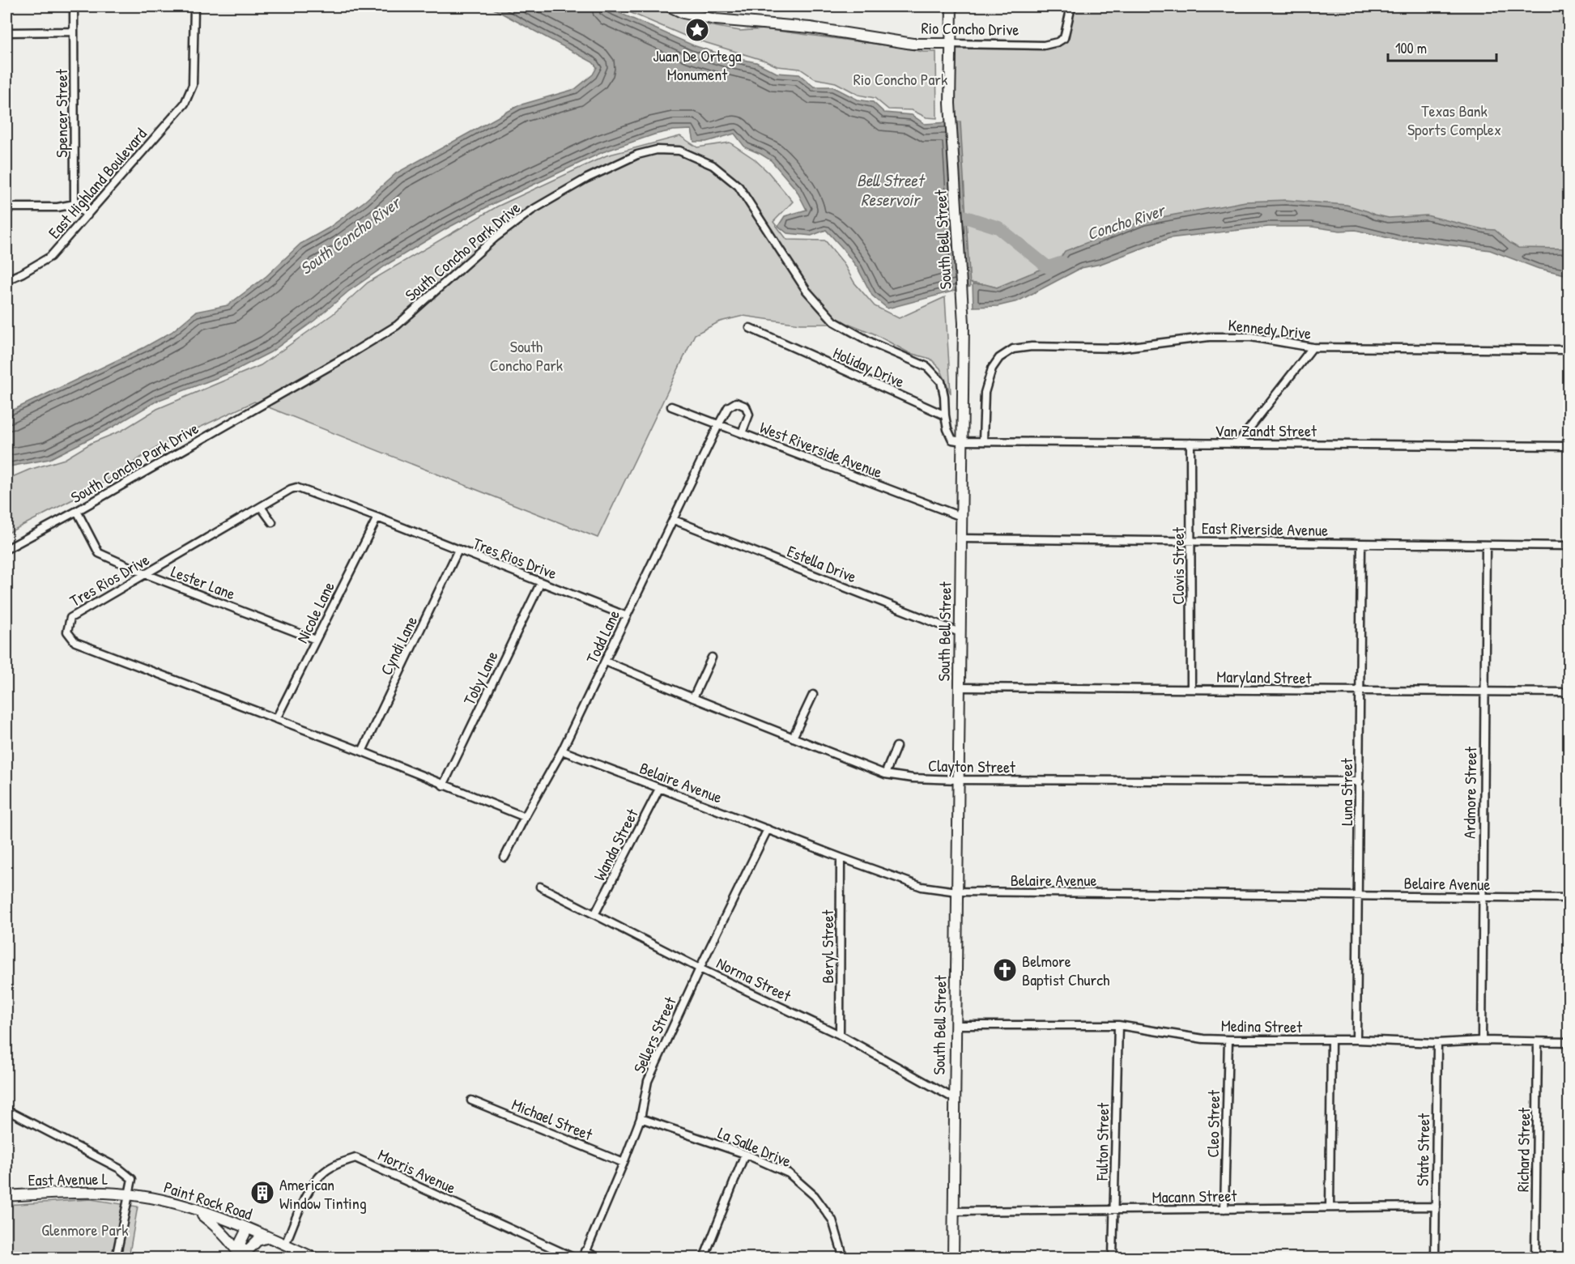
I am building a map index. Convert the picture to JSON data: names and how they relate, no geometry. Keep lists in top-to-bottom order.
{
  "streets": {
    "main road": [
      "Rio Concho Drive",
      "South Bell Street",
      "East Avenue L",
      "Paint Rock Road"
    ],
    "street": [
      "Spencer Street",
      "East Highland Boulevard",
      "South Concho Park Drive",
      "Kennedy Drive",
      "Holiday Drive",
      "Van Zandt Street",
      "West Riverside Avenue",
      "East Riverside Avenue",
      "Tres Rios Drive",
      "Estella Drive",
      "Clovis Street",
      "Lester Lane",
      "Nicole Lane",
      "Todd Lane",
      "Cyndi Lane",
      "Maryland Street",
      "Toby Lane",
      "Clayton Street",
      "Belaire Avenue",
      "Luna Street",
      "Ardmore Street",
      "Wanda Street",
      "Beryl Street",
      "Norma Street",
      "Medina Street",
      "Sellers Street",
      "Michael Street",
      "Cleo Street",
      "Fulton Street",
      "La Salle Drive",
      "State Street",
      "Richard Street",
      "Morris Avenue",
      "Macann Street"
    ]
  },
  "crossings": [
    ["Rio Concho Drive", "South Bell Street"],
    ["South Bell Street", "Van Zandt Street"],
    ["South Bell Street", "West Riverside Avenue"],
    ["South Bell Street", "East Riverside Avenue"],
    ["South Bell Street", "Estella Drive"],
    ["South Bell Street", "Maryland Street"],
    ["South Bell Street", "Clayton Street"],
    ["South Bell Street", "Belaire Avenue"],
    ["South Bell Street", "Norma Street"],
    ["South Bell Street", "Medina Street"],
    ["South Bell Street", "Macann Street"],
    ["South Concho Park Drive", "Holiday Drive"],
    ["South Concho Park Drive", "Lester Lane"],
    ["Kennedy Drive", "Van Zandt Street"],
    ["Van Zandt Street", "Clovis Street"],
    ["West Riverside Avenue", "Todd Lane"],
    ["East Riverside Avenue", "Clovis Street"],
    ["East Riverside Avenue", "Luna Street"],
    ["East Riverside Avenue", "Ardmore Street"],
    ["Tres Rios Drive", "Lester Lane"],
    ["Tres Rios Drive", "Nicole Lane"],
    ["Tres Rios Drive", "Todd Lane"],
    ["Tres Rios Drive", "Cyndi Lane"],
    ["Tres Rios Drive", "Toby Lane"],
    ["Estella Drive", "Todd Lane"],
    ["Clovis Street", "Maryland Street"],
    ["Lester Lane", "Nicole Lane"],
    ["Todd Lane", "Clayton Street"],
    ["Todd Lane", "Belaire Avenue"],
    ["Maryland Street", "Luna Street"],
    ["Maryland Street", "Ardmore Street"],
    ["Clayton Street", "Luna Street"],
    ["Belaire Avenue", "Luna Street"],
    ["Belaire Avenue", "Ardmore Street"],
    ["Belaire Avenue", "Wanda Street"],
    ["Belaire Avenue", "Beryl Street"],
    ["Belaire Avenue", "Sellers Street"],
    ["Luna Street", "Medina Street"],
    ["Ardmore Street", "Medina Street"],
    ["Wanda Street", "Norma Street"],
    ["Beryl Street", "Norma Street"],
    ["Norma Street", "Sellers Street"],
    ["Medina Street", "Cleo Street"],
    ["Medina Street", "Fulton Street"],
    ["Medina Street", "State Street"],
    ["Medina Street", "Richard Street"],
    ["Sellers Street", "Michael Street"],
    ["Sellers Street", "La Salle Drive"],
    ["Cleo Street", "Macann Street"],
    ["Fulton Street", "Macann Street"],
    ["State Street", "Macann Street"],
    ["Morris Avenue", "Paint Rock Road"],
    ["East Avenue L", "Paint Rock Road"]
  ],
  "water": ["Bell Street Reservoir", "Concho River", "South Concho River"],
  "parks": [
    "Rio Concho Park",
    "Texas Bank Sports Complex",
    "South Concho Park",
    "Glenmore Park"
  ],
  "places": {
    "place": ["Juan De Ortega Monument"],
    "church": ["Belmore Baptist Church"],
    "building": ["American Window Tinting"]
  },
  "scale_bar": "100 m"
}
